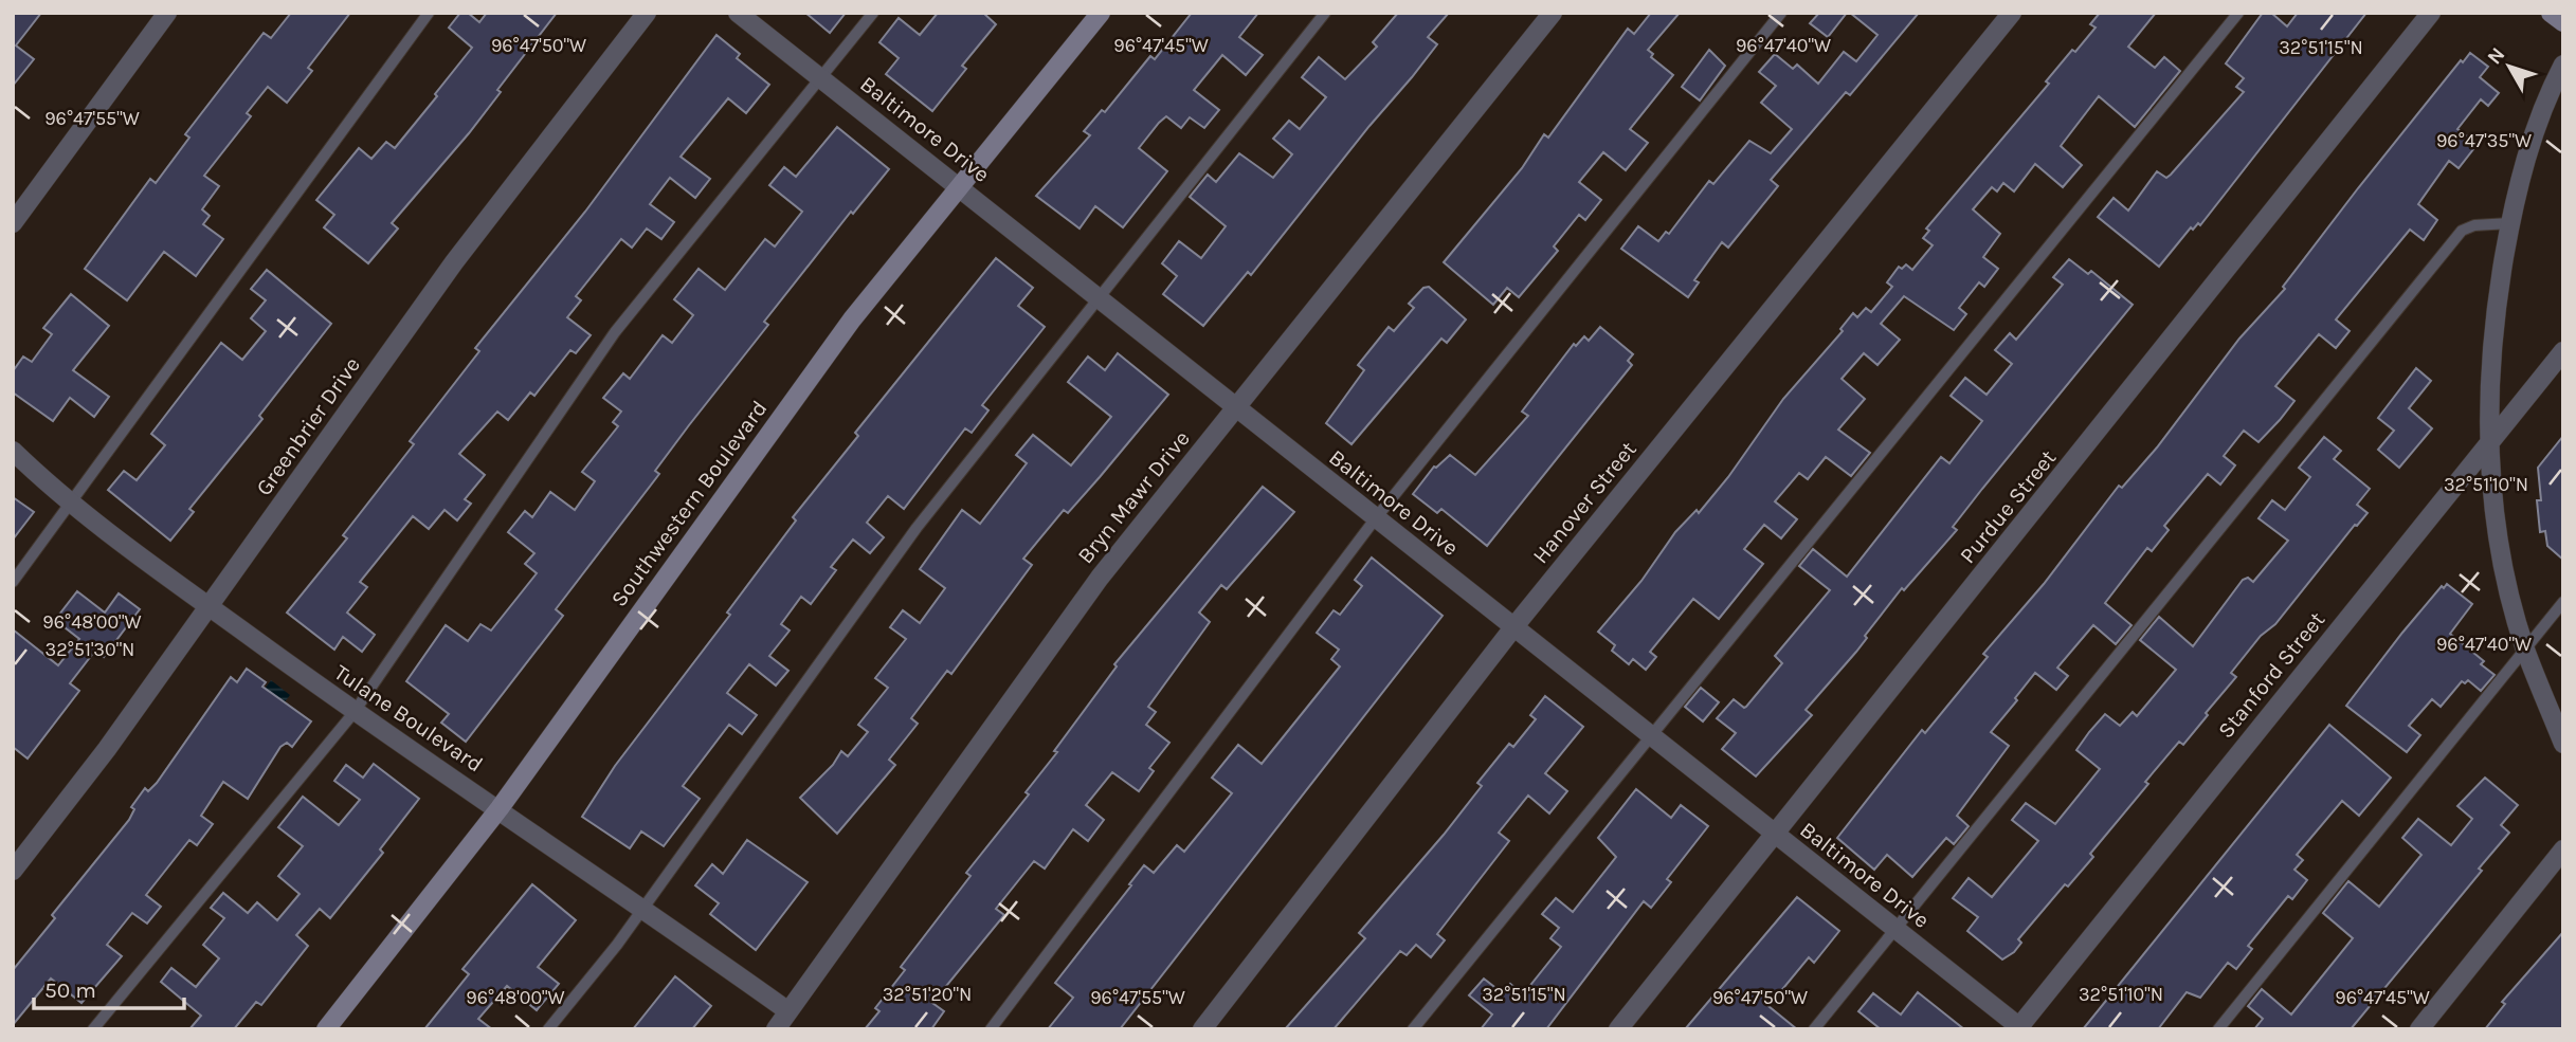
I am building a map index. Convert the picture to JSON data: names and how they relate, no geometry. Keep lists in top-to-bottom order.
{
  "streets": {
    "street": [
      "Baltimore Drive",
      "Greenbrier Drive",
      "Bryn Mawr Drive",
      "Hanover Street",
      "Southwestern Boulevard",
      "Purdue Street",
      "Stanford Street",
      "Tulane Boulevard"
    ]
  },
  "crossings": [
    ["Baltimore Drive", "Bryn Mawr Drive"],
    ["Baltimore Drive", "Hanover Street"],
    ["Baltimore Drive", "Southwestern Boulevard"],
    ["Baltimore Drive", "Purdue Street"],
    ["Baltimore Drive", "Stanford Street"],
    ["Greenbrier Drive", "Tulane Boulevard"],
    ["Bryn Mawr Drive", "Tulane Boulevard"],
    ["Southwestern Boulevard", "Tulane Boulevard"]
  ],
  "scale_bar": "50 m",
  "north": "top left",
  "coordinates": [
    "96°47'45\"W",
    "96°47'50\"W",
    "96°47'40\"W",
    "32°51'15\"N",
    "96°47'55\"W",
    "96°47'35\"W",
    "32°51'10\"N",
    "96°48'00\"W",
    "32°51'30\"N",
    "32°51'20\"N"
  ]
}
